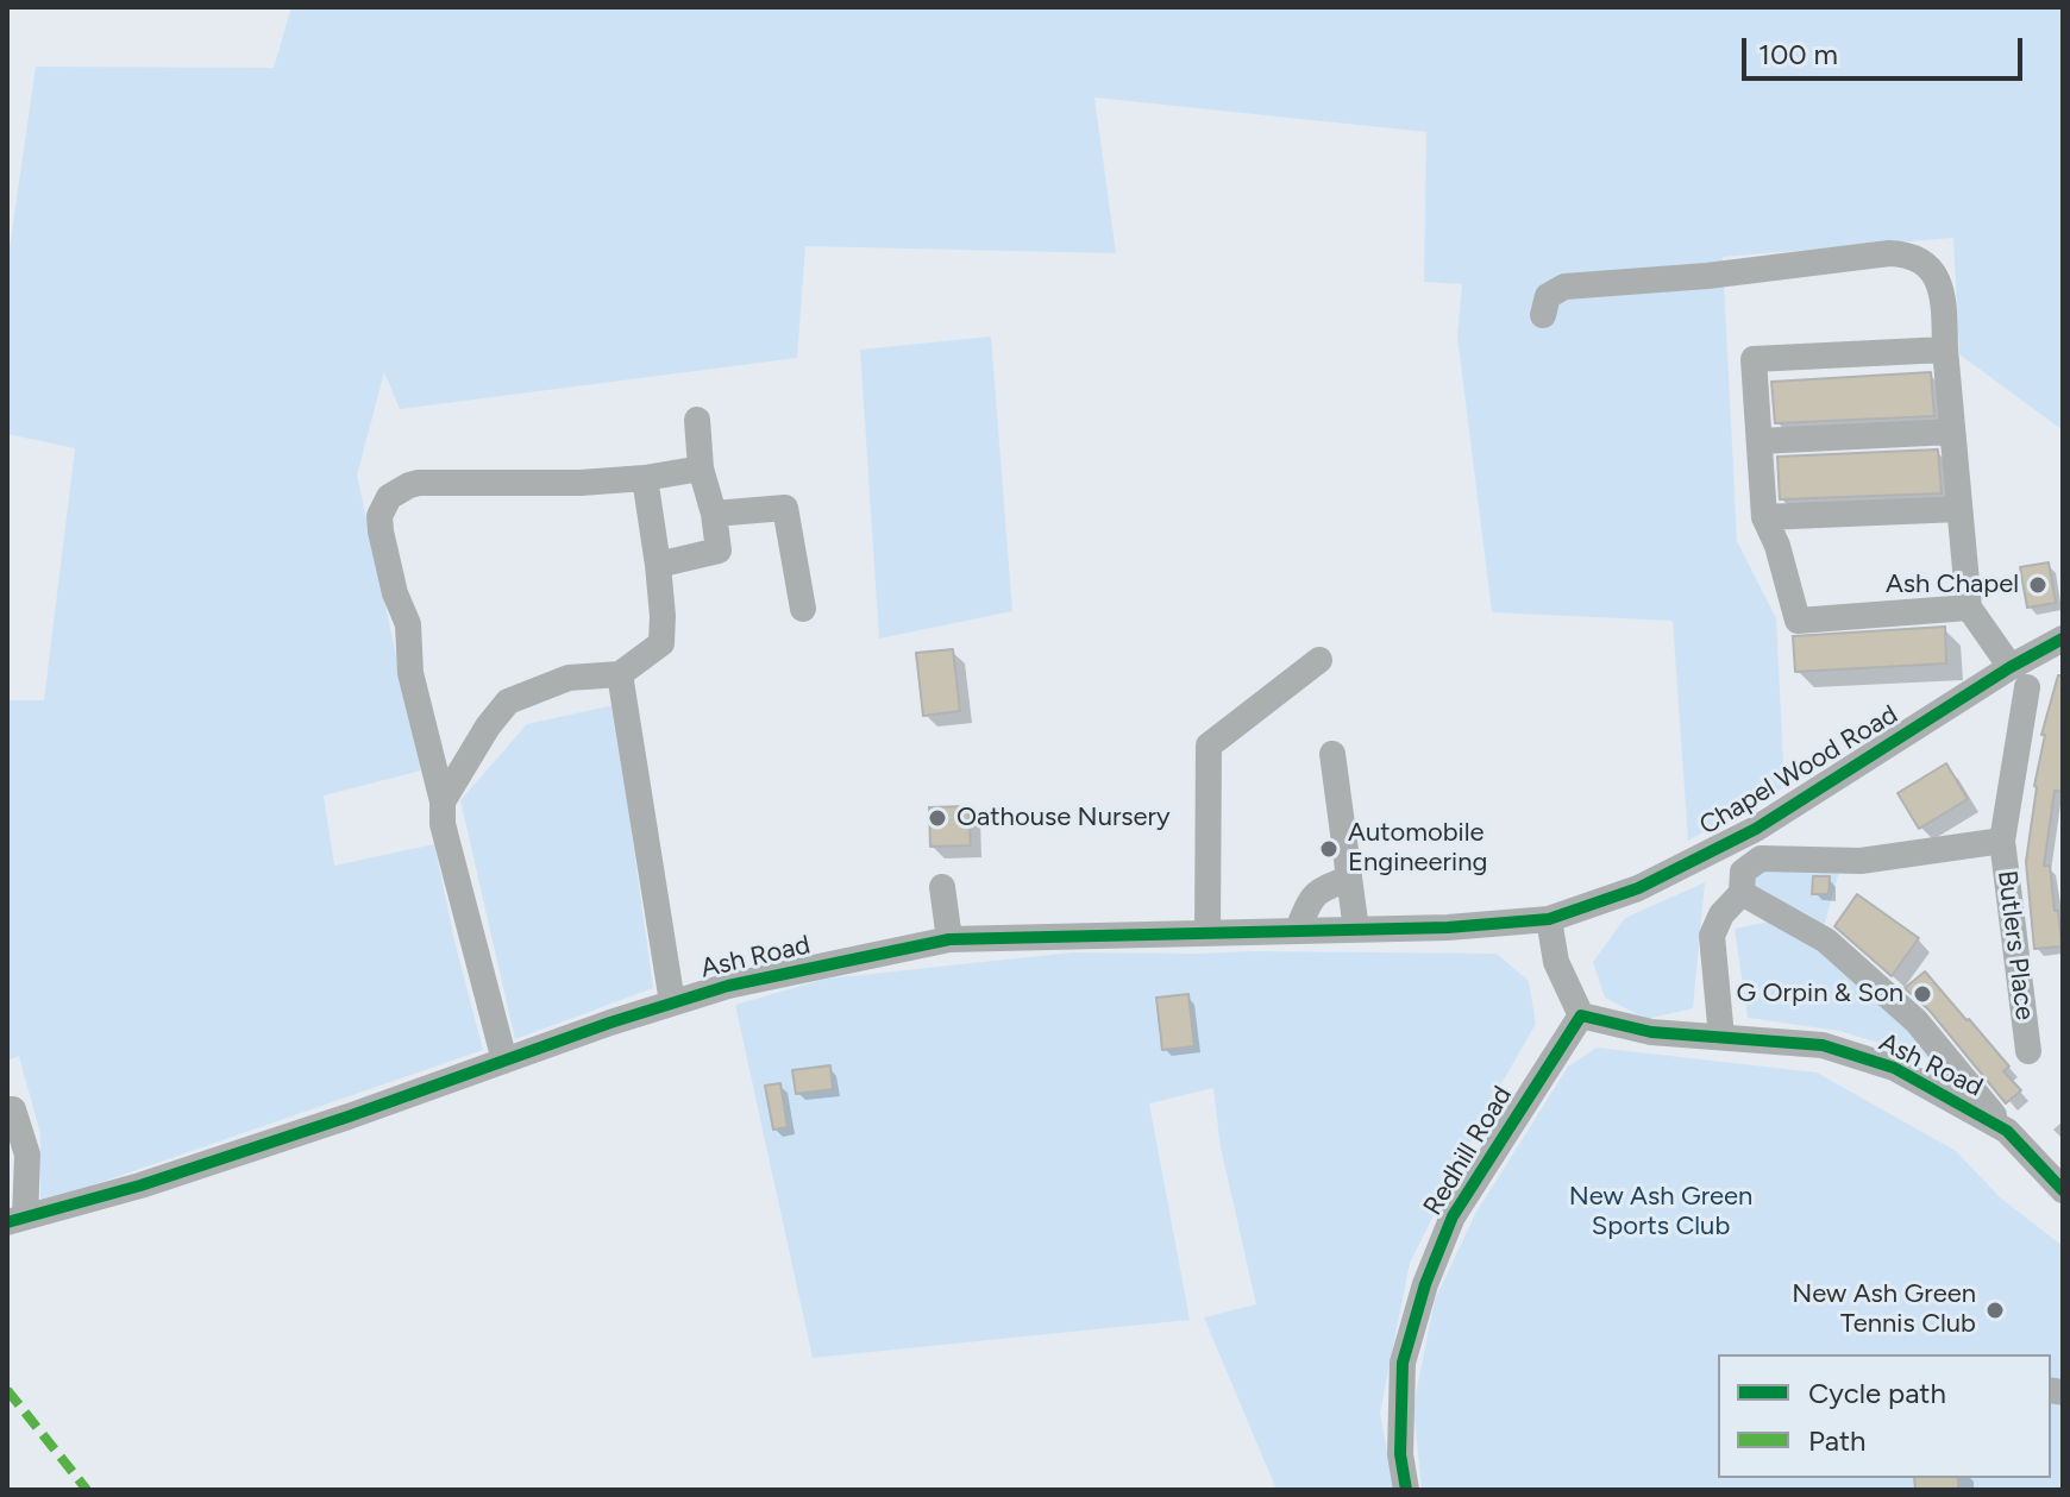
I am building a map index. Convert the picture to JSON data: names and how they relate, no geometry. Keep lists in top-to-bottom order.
{
  "streets": {
    "street": [
      "Chapel Wood Road",
      "Butlers Place",
      "Ash Road",
      "Redhill Road"
    ]
  },
  "crossings": [
    ["Chapel Wood Road", "Butlers Place"],
    ["Chapel Wood Road", "Ash Road"],
    ["Butlers Place", "Ash Road"],
    ["Ash Road", "Redhill Road"]
  ],
  "parks": ["New Ash Green Sports Club"],
  "places": [
    "Ash Chapel",
    "Oathouse Nursery",
    "Automobile Engineering",
    "G Orpin & Son",
    "New Ash Green Tennis Club"
  ],
  "legend": ["Cycle path", "Path"],
  "scale_bar": "100 m"
}
